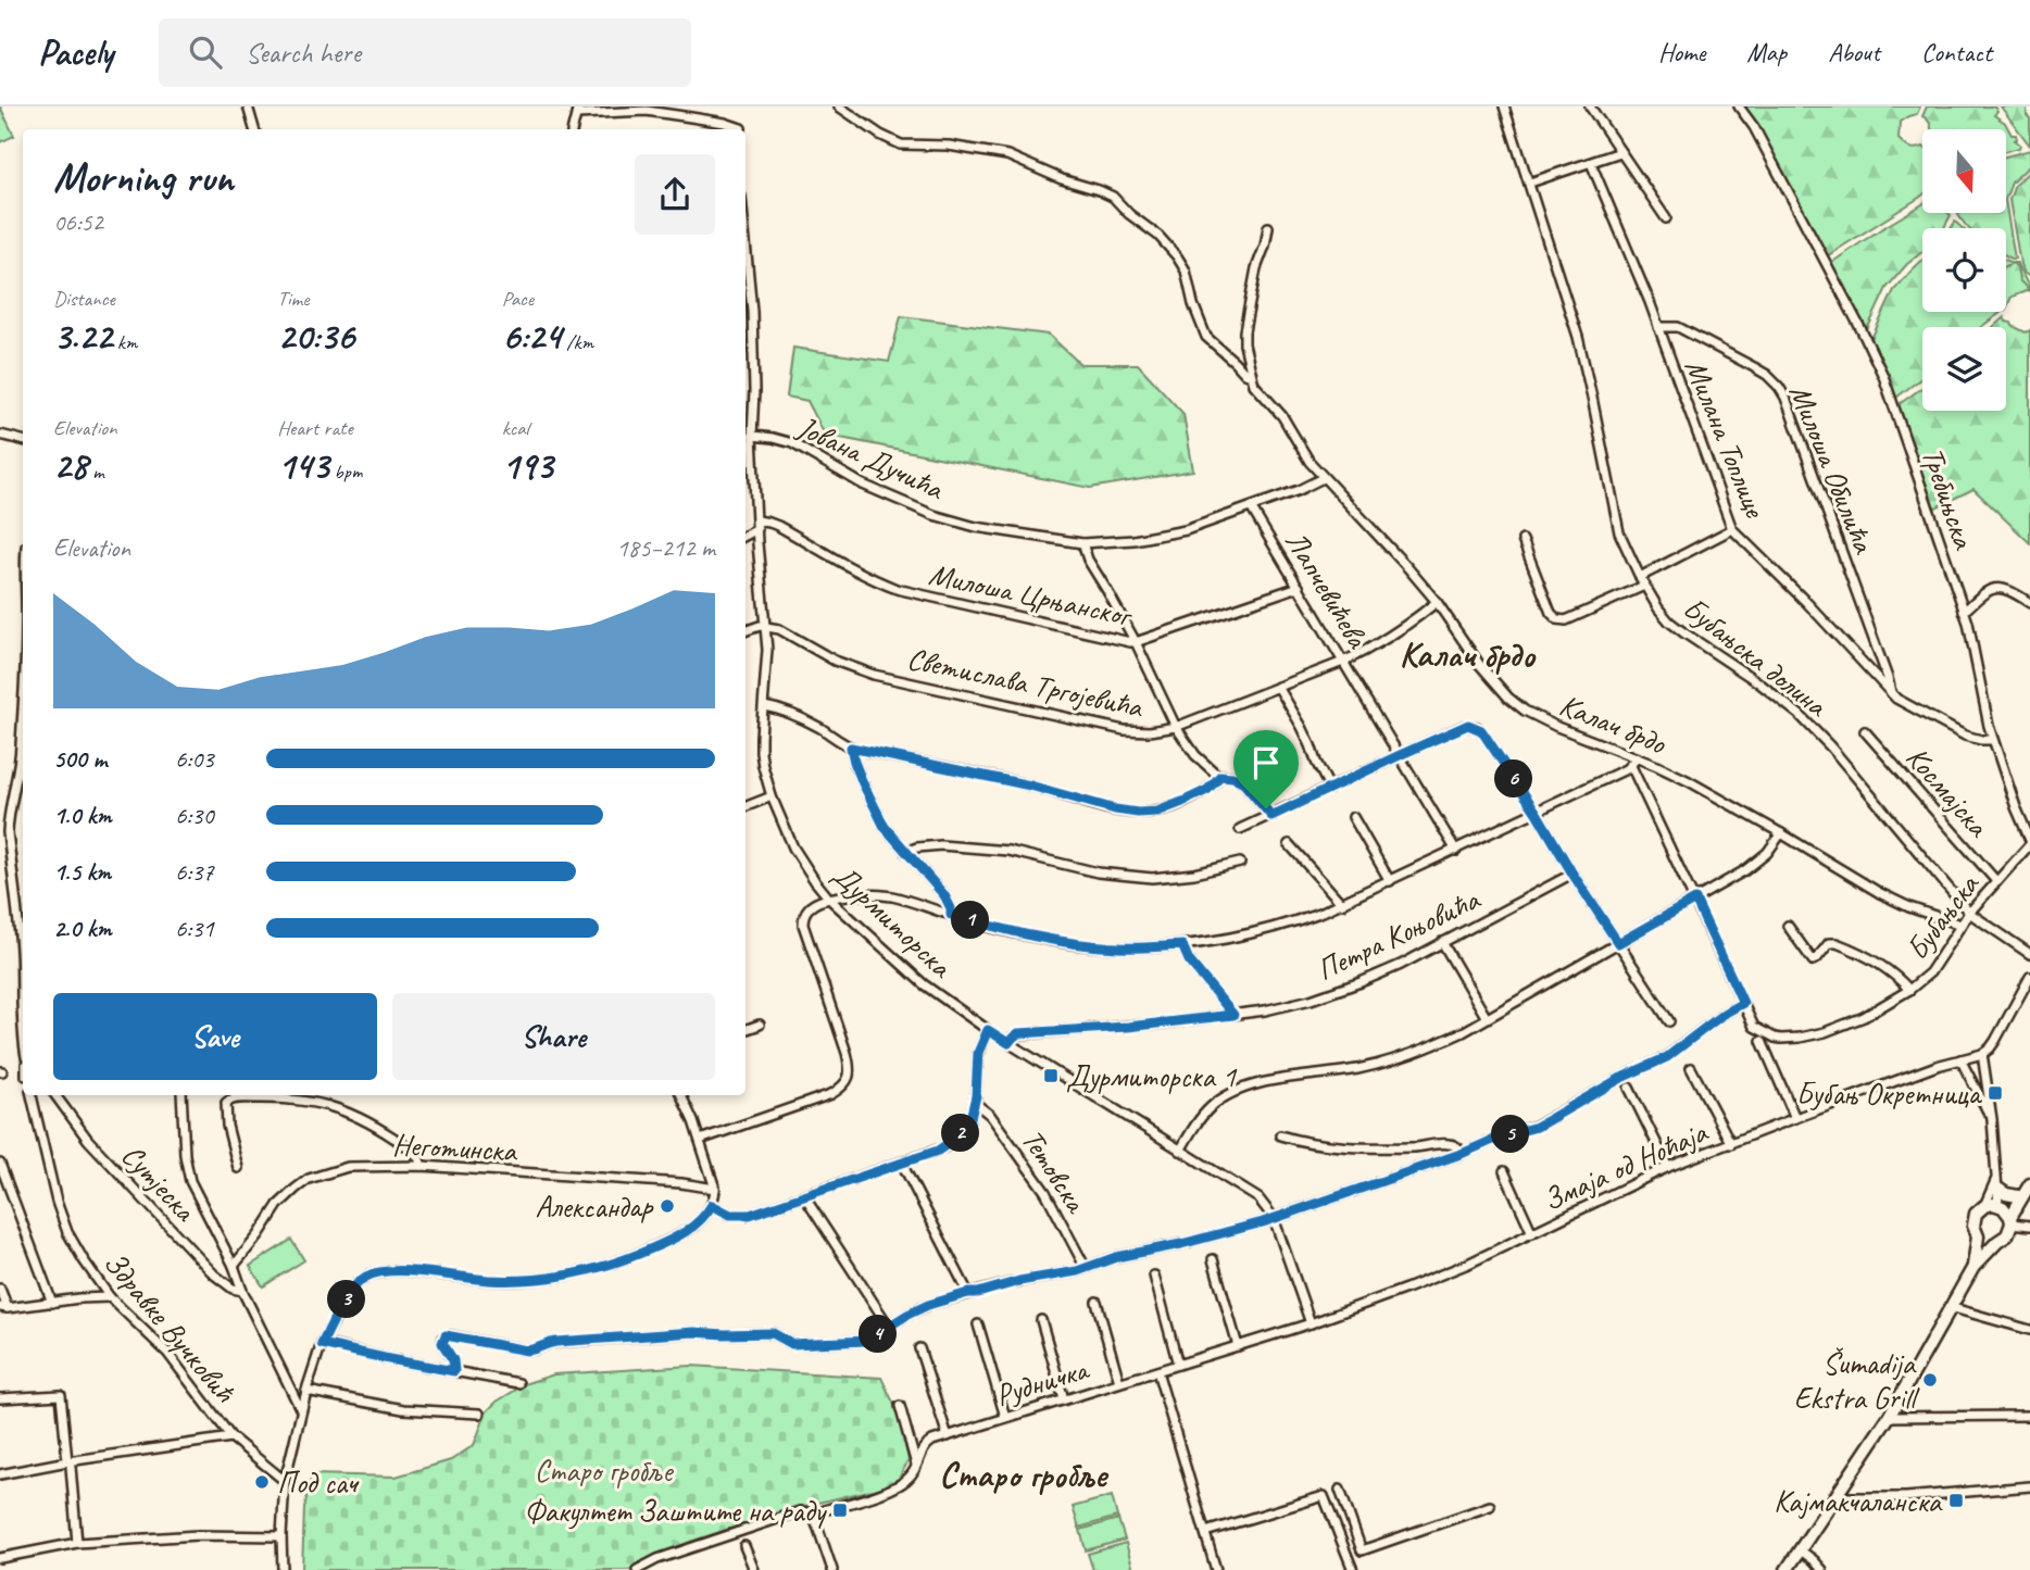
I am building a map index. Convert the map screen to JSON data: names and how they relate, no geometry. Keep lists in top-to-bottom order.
{
  "streets": {
    "street": [
      "Милана Топлице",
      "Јована Дучића",
      "Милоша Обилића",
      "Требињска",
      "Лапчевићева",
      "Милоша Црњанског",
      "Бубањска долина",
      "Светислава Тргојевића",
      "Калач брдо",
      "Космајска",
      "Бубањска",
      "Дурмиторска",
      "Петра Коњовића",
      "Неготинска",
      "Змаја од Ноћаја",
      "Тетовска",
      "Сутјеска",
      "Здравке Вучковић",
      "Рудничка"
    ]
  },
  "crossings": [
    ["Милана Топлице", "Милоша Обилића"],
    ["Милана Топлице", "Требињска"],
    ["Јована Дучића", "Лапчевићева"],
    ["Јована Дучића", "Калач брдо"],
    ["Јована Дучића", "Дурмиторска"],
    ["Требињска", "Бубањска"],
    ["Лапчевићева", "Милоша Црњанског"],
    ["Лапчевићева", "Светислава Тргојевића"],
    ["Милоша Црњанског", "Дурмиторска"],
    ["Бубањска долина", "Бубањска"],
    ["Светислава Тргојевића", "Калач брдо"],
    ["Светислава Тргојевића", "Дурмиторска"],
    ["Калач брдо", "Бубањска"],
    ["Космајска", "Бубањска"],
    ["Дурмиторска", "Петра Коњовића"],
    ["Дурмиторска", "Змаја од Ноћаја"],
    ["Дурмиторска", "Рудничка"],
    ["Змаја од Ноћаја", "Рудничка"]
  ],
  "districts": ["Калач брдо", "Старо гробље"],
  "parks": ["Старо гробље"],
  "places": {
    "transit": [
      "Дурмиторска 1",
      "Бубањ Окретница",
      "Кајмакчаланска",
      "Факултет Заштите на раду"
    ],
    "other": ["Александар", "Šumadija Ekstra Grill", "Под сач"]
  },
  "north": "bottom",
  "page": {
    "header": "Pacely",
    "search": "Search here",
    "nav": [
      "Home",
      "Map",
      "About",
      "Contact"
    ],
    "heading": ["Morning run", "06:52"],
    "stats": [
      ["Distance", "3.22 km"],
      ["Time", "20:36"],
      ["Pace", "6:24 /km"],
      ["Elevation", "28 m"],
      ["Heart rate", "143 bpm"],
      ["kcal", "193"]
    ],
    "chart": ["Elevation", "185–212 m"],
    "list": [
      {
        "name": "500 m",
        "note": "6:03"
      },
      {
        "name": "1.0 km",
        "note": "6:30"
      },
      {
        "name": "1.5 km",
        "note": "6:37"
      },
      {
        "name": "2.0 km",
        "note": "6:31"
      }
    ],
    "pins": [
      "6",
      "1",
      "2",
      "5",
      "3",
      "4"
    ],
    "buttons": ["Save", "Share"]
  }
}
